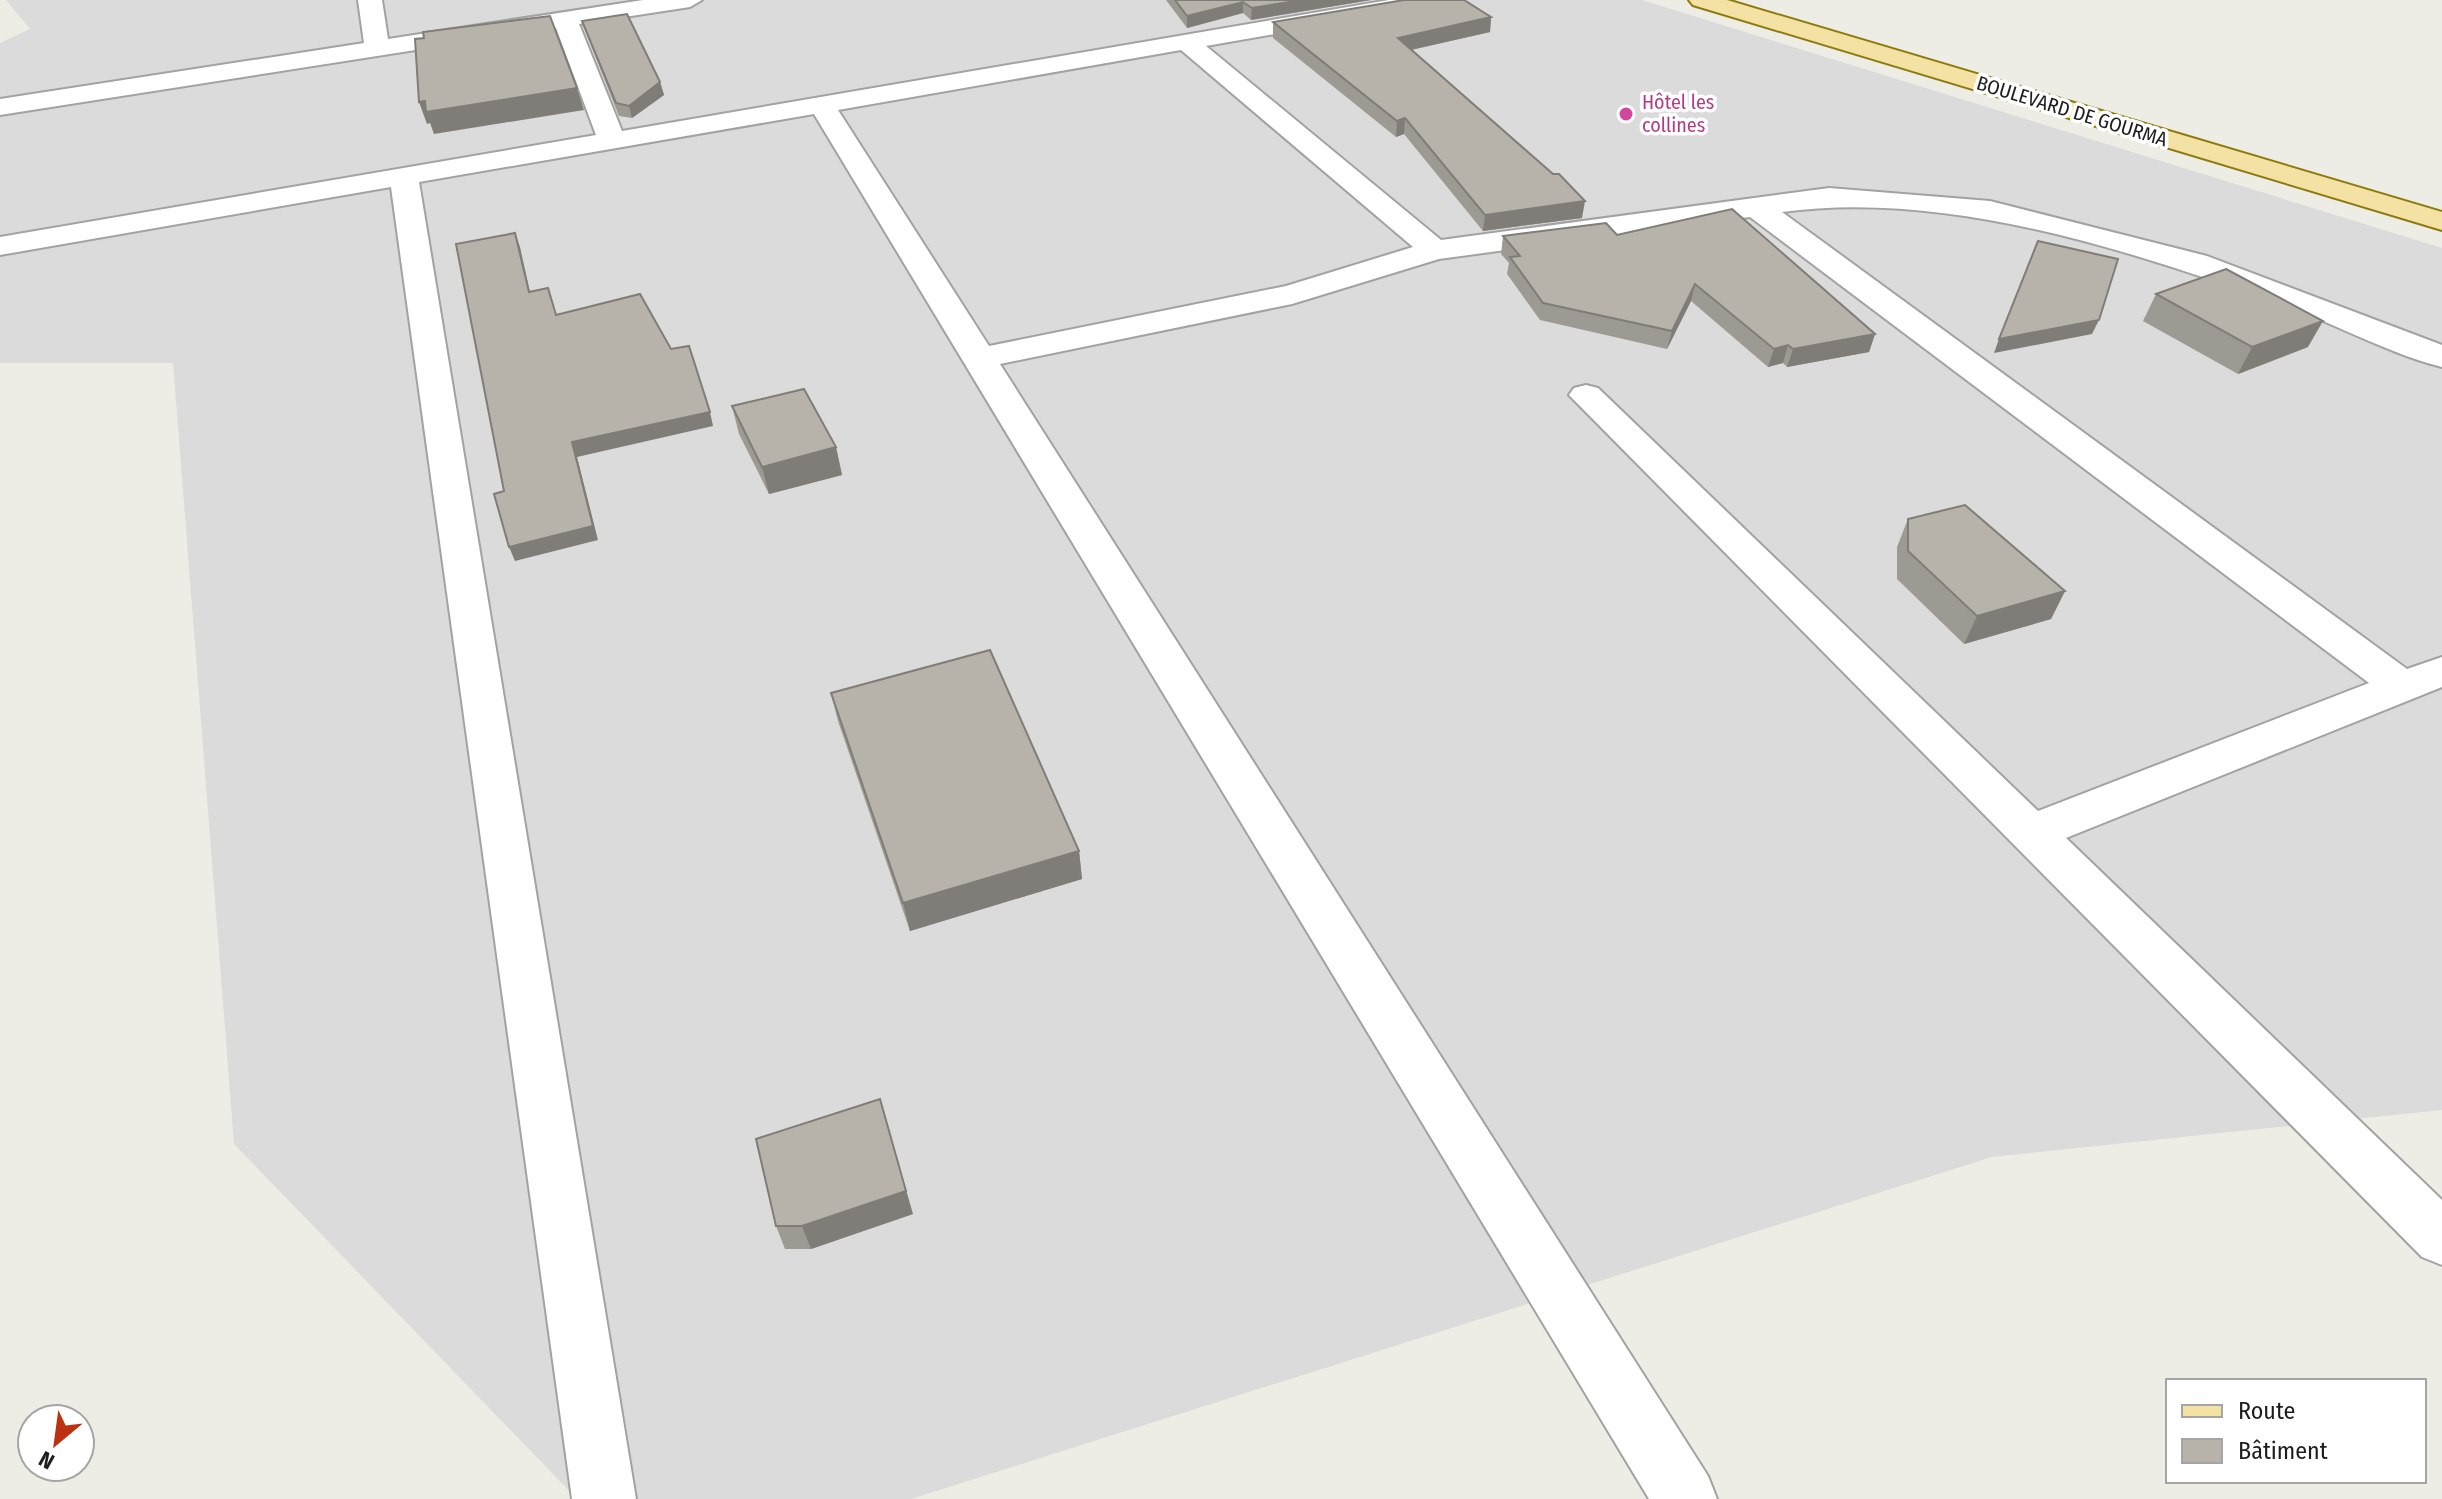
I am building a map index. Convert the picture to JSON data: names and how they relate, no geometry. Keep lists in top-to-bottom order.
{
  "streets": {
    "main road": ["BOULEVARD DE GOURMA"]
  },
  "places": ["Hôtel les collines"],
  "legend": ["Route", "Bâtiment"],
  "north": "bottom left"
}
